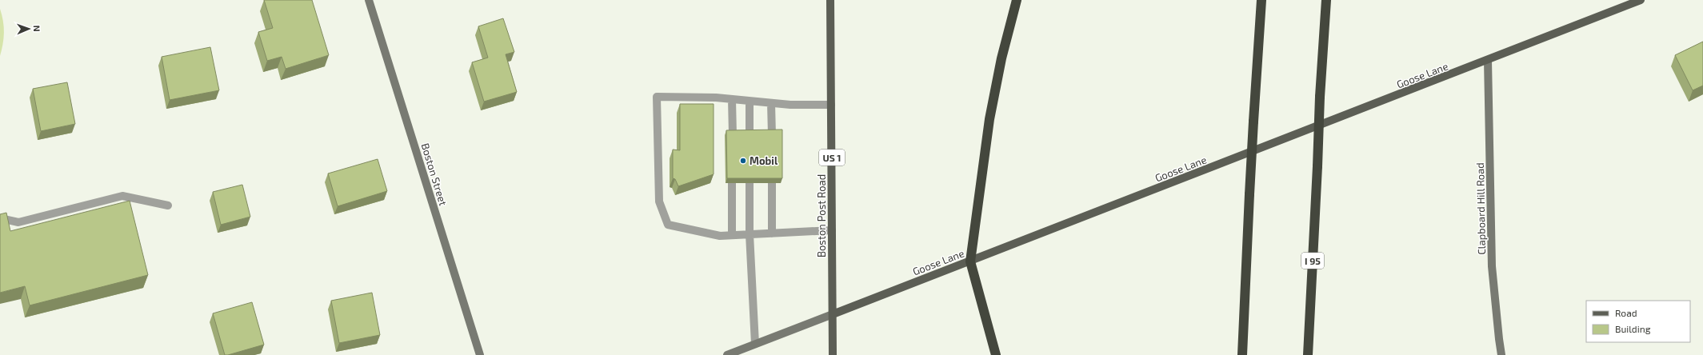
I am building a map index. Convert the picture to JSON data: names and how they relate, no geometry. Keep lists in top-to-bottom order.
{
  "streets": {
    "highway": ["I 95"],
    "main road": ["Goose Lane", "US 1", "Boston Post Road"],
    "street": ["Boston Street", "Clapboard Hill Road"]
  },
  "crossings": [
    ["Goose Lane", "Clapboard Hill Road"],
    ["Goose Lane", "Boston Post Road"]
  ],
  "places": ["Mobil"],
  "legend": ["Road", "Building"],
  "north": "right"
}
